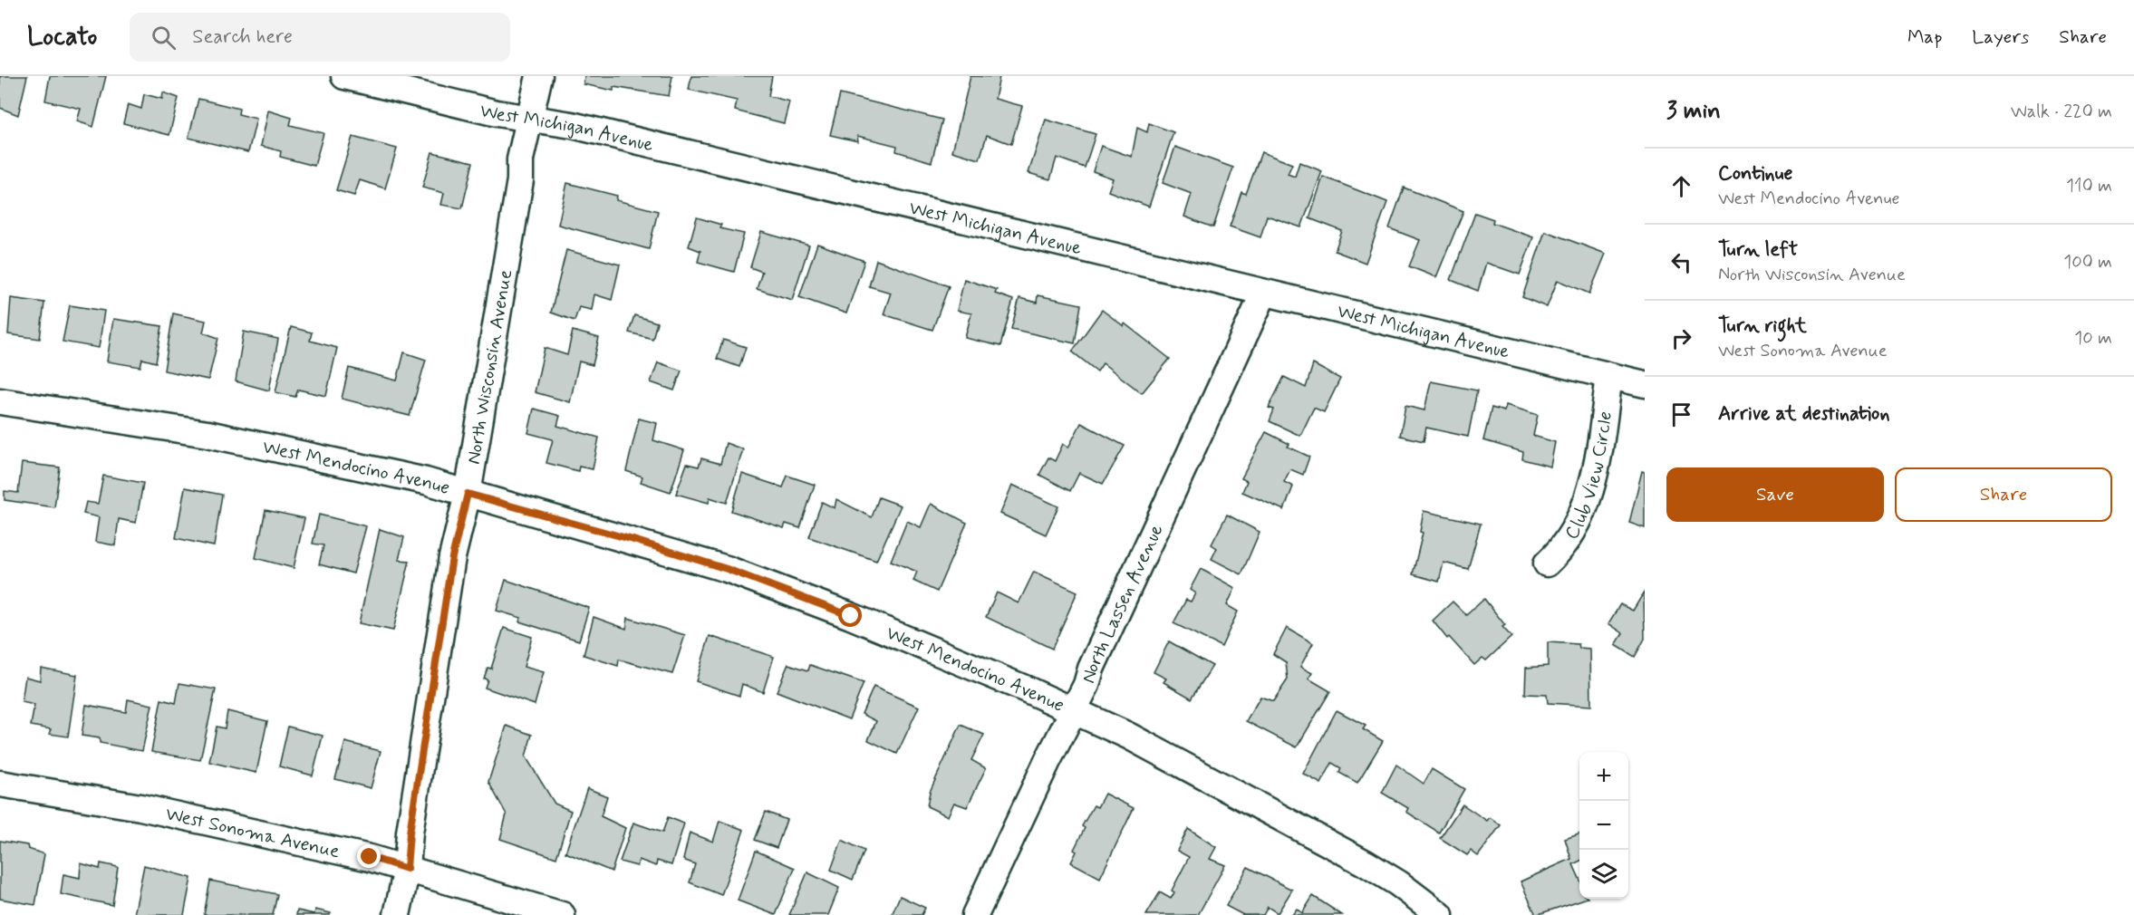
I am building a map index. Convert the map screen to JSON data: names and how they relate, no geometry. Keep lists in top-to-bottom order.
{
  "streets": {
    "street": [
      "West Michigan Avenue",
      "North Wisconsin Avenue",
      "West Mendocino Avenue",
      "Club View Circle",
      "North Lassen Avenue",
      "West Sonoma Avenue"
    ]
  },
  "crossings": [
    ["West Michigan Avenue", "North Wisconsin Avenue"],
    ["West Michigan Avenue", "Club View Circle"],
    ["West Michigan Avenue", "North Lassen Avenue"],
    ["North Wisconsin Avenue", "West Mendocino Avenue"],
    ["North Wisconsin Avenue", "West Sonoma Avenue"],
    ["West Mendocino Avenue", "North Lassen Avenue"]
  ],
  "page": {
    "header": "Locato",
    "search": "Search here",
    "nav": ["Map", "Layers", "Share"],
    "heading": ["3 min", "Walk · 220 m"],
    "list": [
      ["Continue", "West Mendocino Avenue", "110 m"],
      ["Turn left", "North Wisconsin Avenue", "100 m"],
      ["Turn right", "West Sonoma Avenue", "10 m"],
      "Arrive at destination"
    ],
    "buttons": ["Save", "Share"],
    "map_buttons": ["+", "−"]
  }
}
